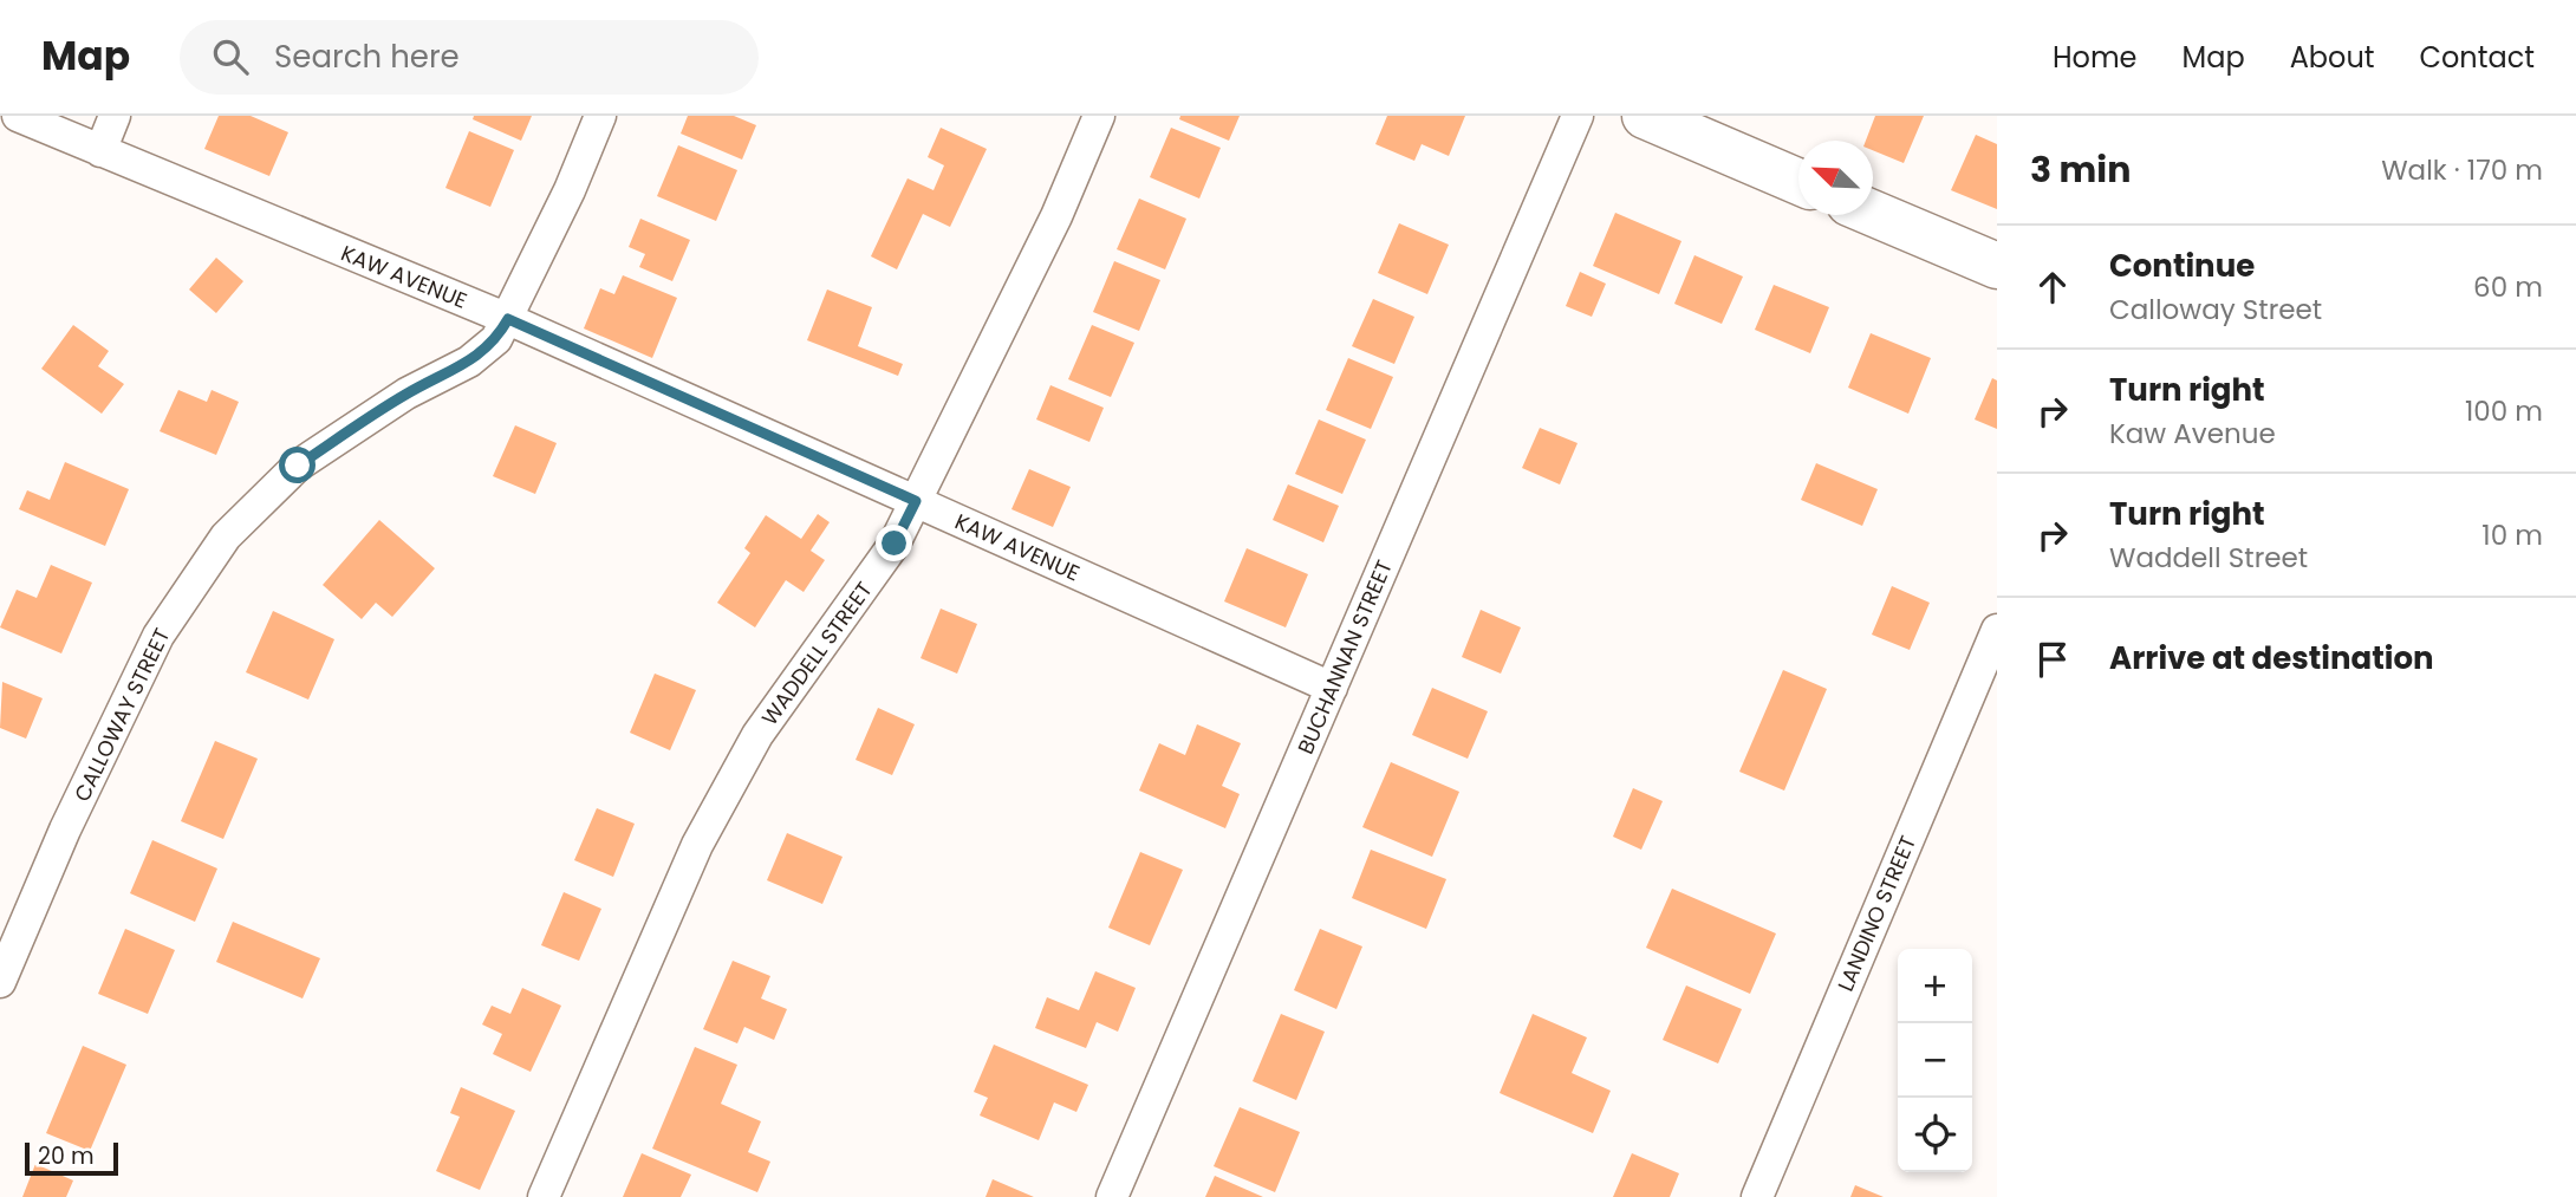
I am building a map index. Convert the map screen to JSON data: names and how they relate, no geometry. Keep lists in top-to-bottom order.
{
  "streets": {
    "street": [
      "KAW AVENUE",
      "WADDELL STREET",
      "BUCHANNAN STREET",
      "CALLOWAY STREET",
      "LANDINO STREET"
    ]
  },
  "crossings": [
    ["KAW AVENUE", "WADDELL STREET"],
    ["KAW AVENUE", "BUCHANNAN STREET"],
    ["KAW AVENUE", "CALLOWAY STREET"]
  ],
  "scale_bar": "20 m",
  "north": "top left",
  "page": {
    "header": "Map",
    "search": "Search here",
    "nav": [
      "Home",
      "Map",
      "About",
      "Contact"
    ],
    "heading": ["3 min", "Walk · 170 m"],
    "list": [
      ["Continue", "Calloway Street", "60 m"],
      ["Turn right", "Kaw Avenue", "100 m"],
      ["Turn right", "Waddell Street", "10 m"],
      "Arrive at destination"
    ],
    "map_buttons": ["+", "−"],
    "scale": "20 m"
  }
}
